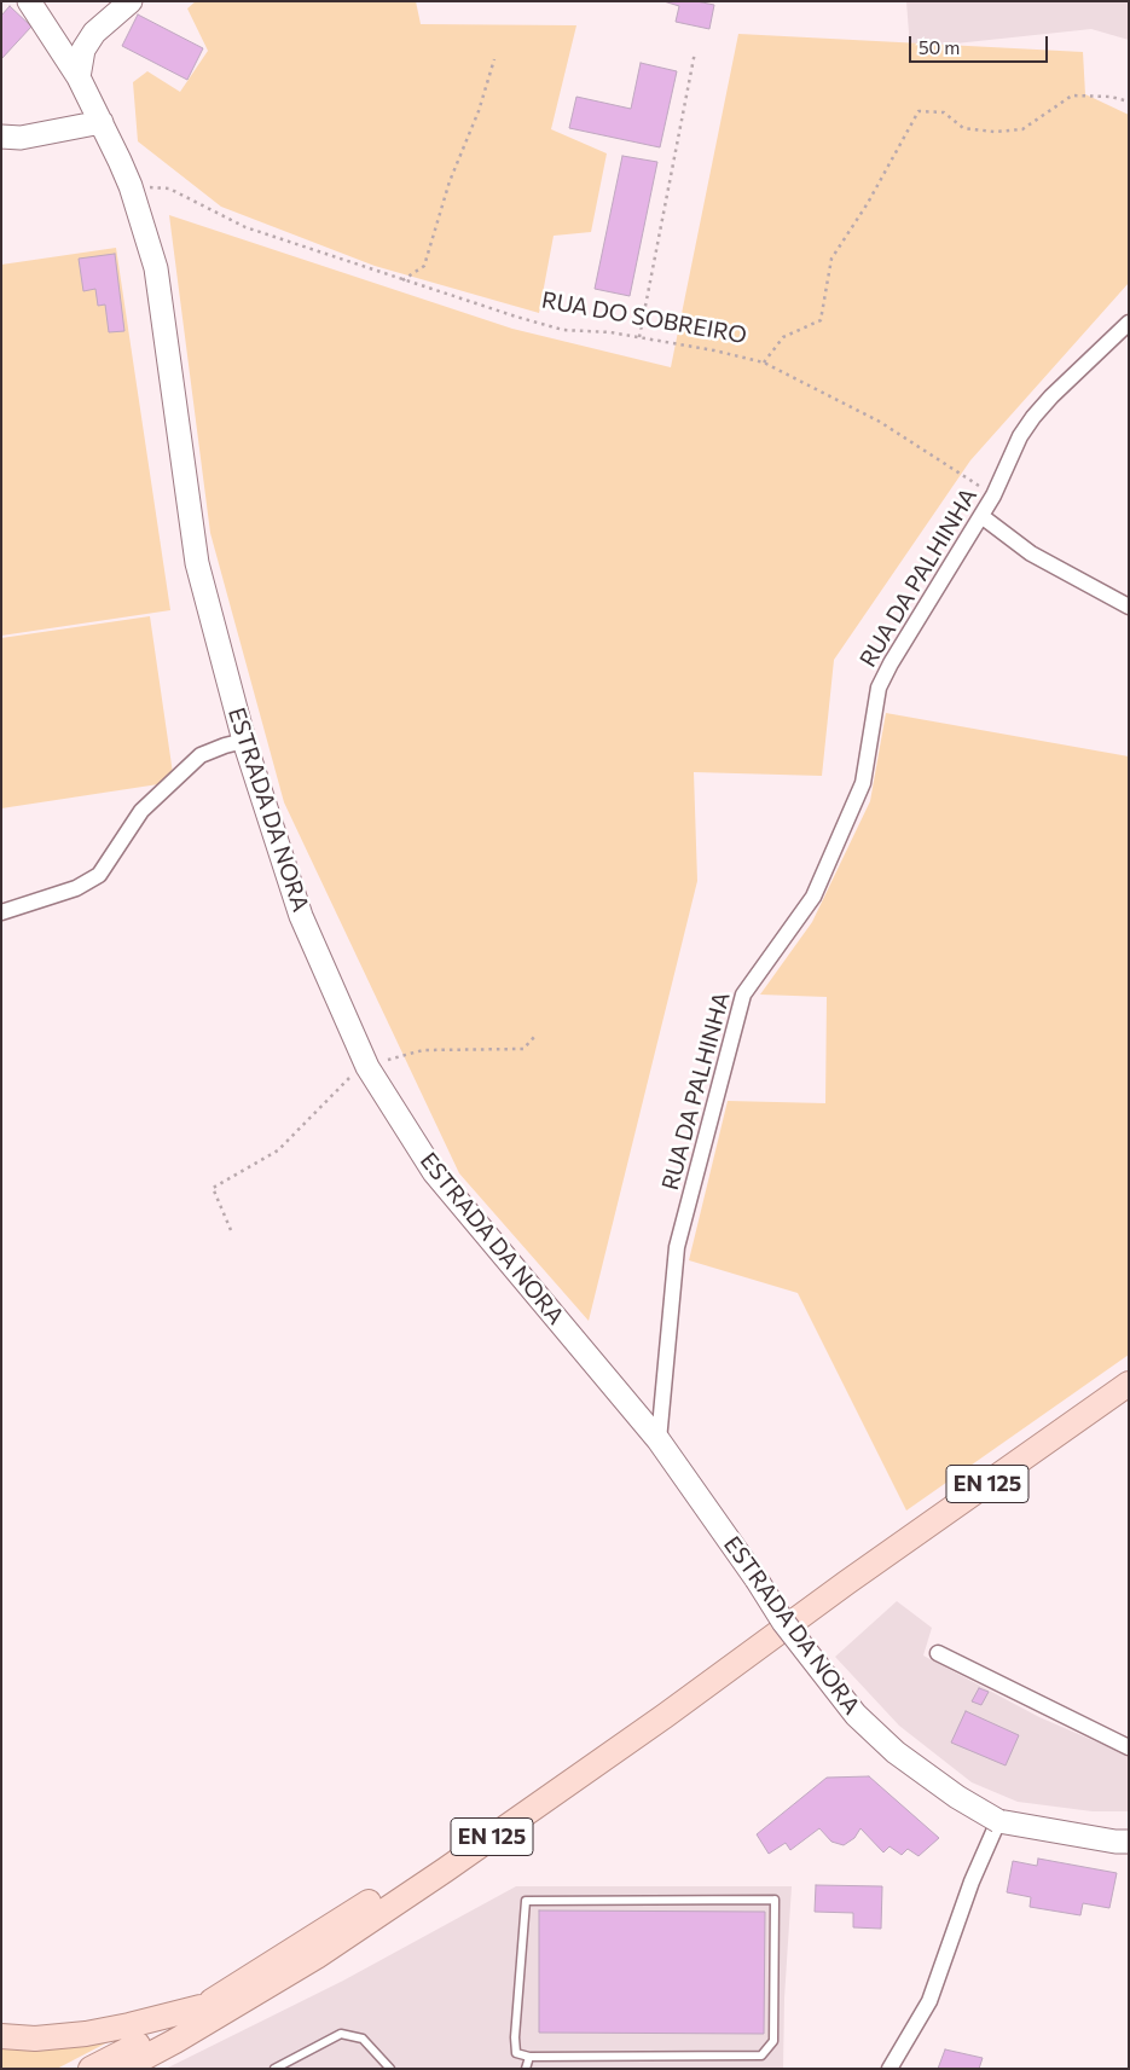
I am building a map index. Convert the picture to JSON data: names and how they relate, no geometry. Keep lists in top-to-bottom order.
{
  "streets": {
    "main road": ["EN 125"],
    "street": ["RUA DA PALHINHA", "ESTRADA DA NORA"],
    "path": ["RUA DO SOBREIRO"]
  },
  "crossings": [
    ["RUA DO SOBREIRO", "RUA DA PALHINHA"],
    ["RUA DO SOBREIRO", "ESTRADA DA NORA"],
    ["RUA DA PALHINHA", "ESTRADA DA NORA"]
  ],
  "scale_bar": "50 m"
}
